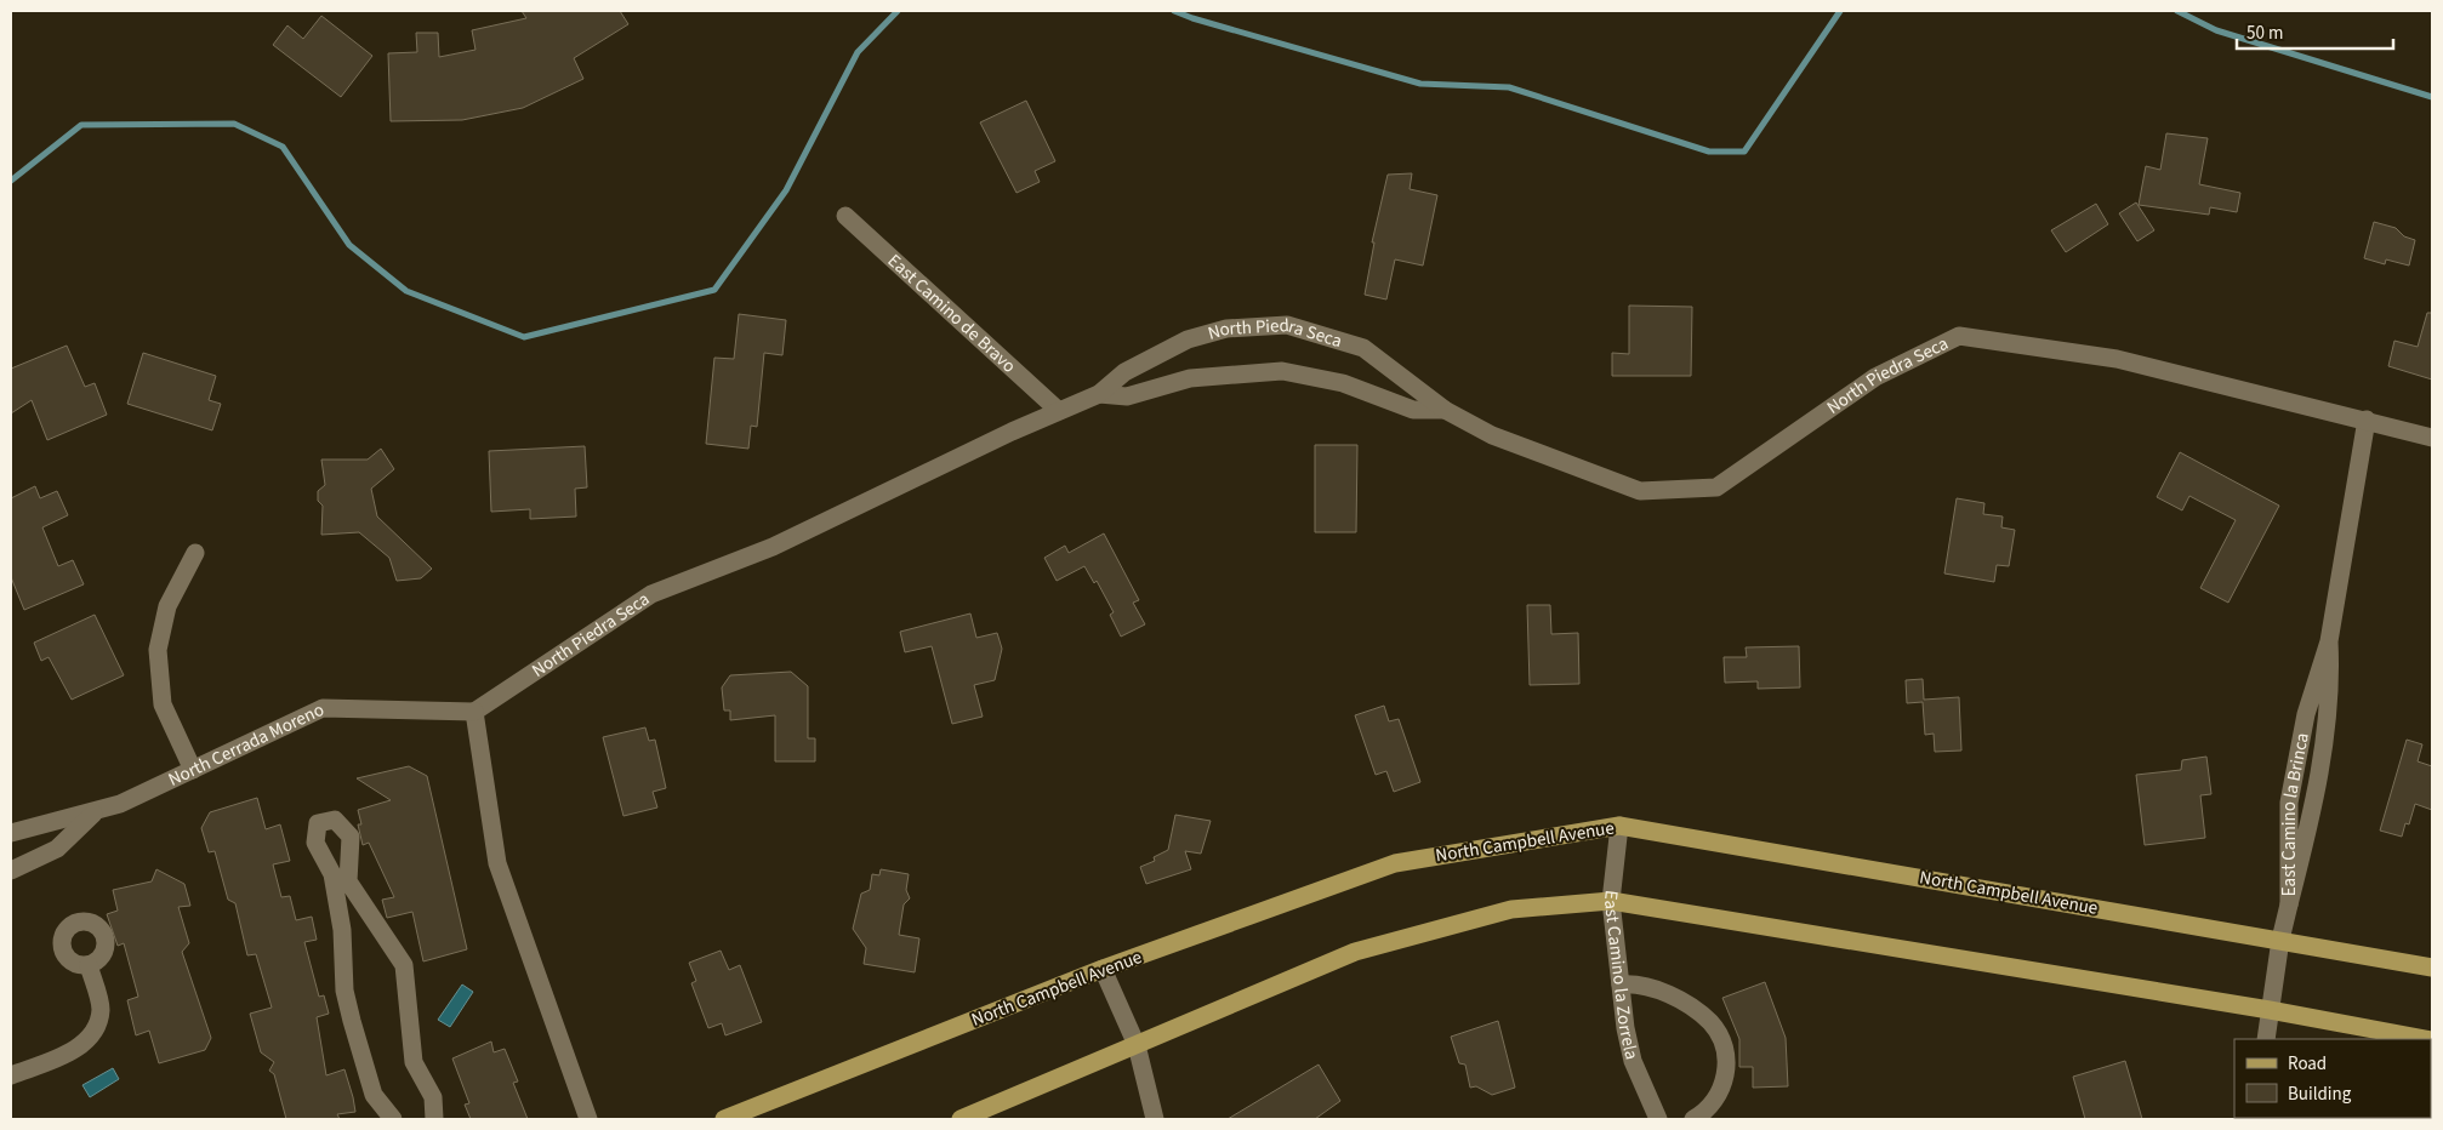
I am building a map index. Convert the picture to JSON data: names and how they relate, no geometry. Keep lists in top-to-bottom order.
{
  "streets": {
    "main road": ["North Campbell Avenue"],
    "street": [
      "East Camino de Bravo",
      "North Piedra Seca",
      "North Cerrada Moreno",
      "East Camino la Brinca",
      "East Camino la Zorrela"
    ]
  },
  "crossings": [
    ["East Camino de Bravo", "North Piedra Seca"],
    ["North Piedra Seca", "North Cerrada Moreno"],
    ["North Piedra Seca", "East Camino la Brinca"],
    ["East Camino la Brinca", "North Campbell Avenue"],
    ["North Campbell Avenue", "East Camino la Zorrela"]
  ],
  "legend": ["Road", "Building"],
  "scale_bar": "50 m"
}
